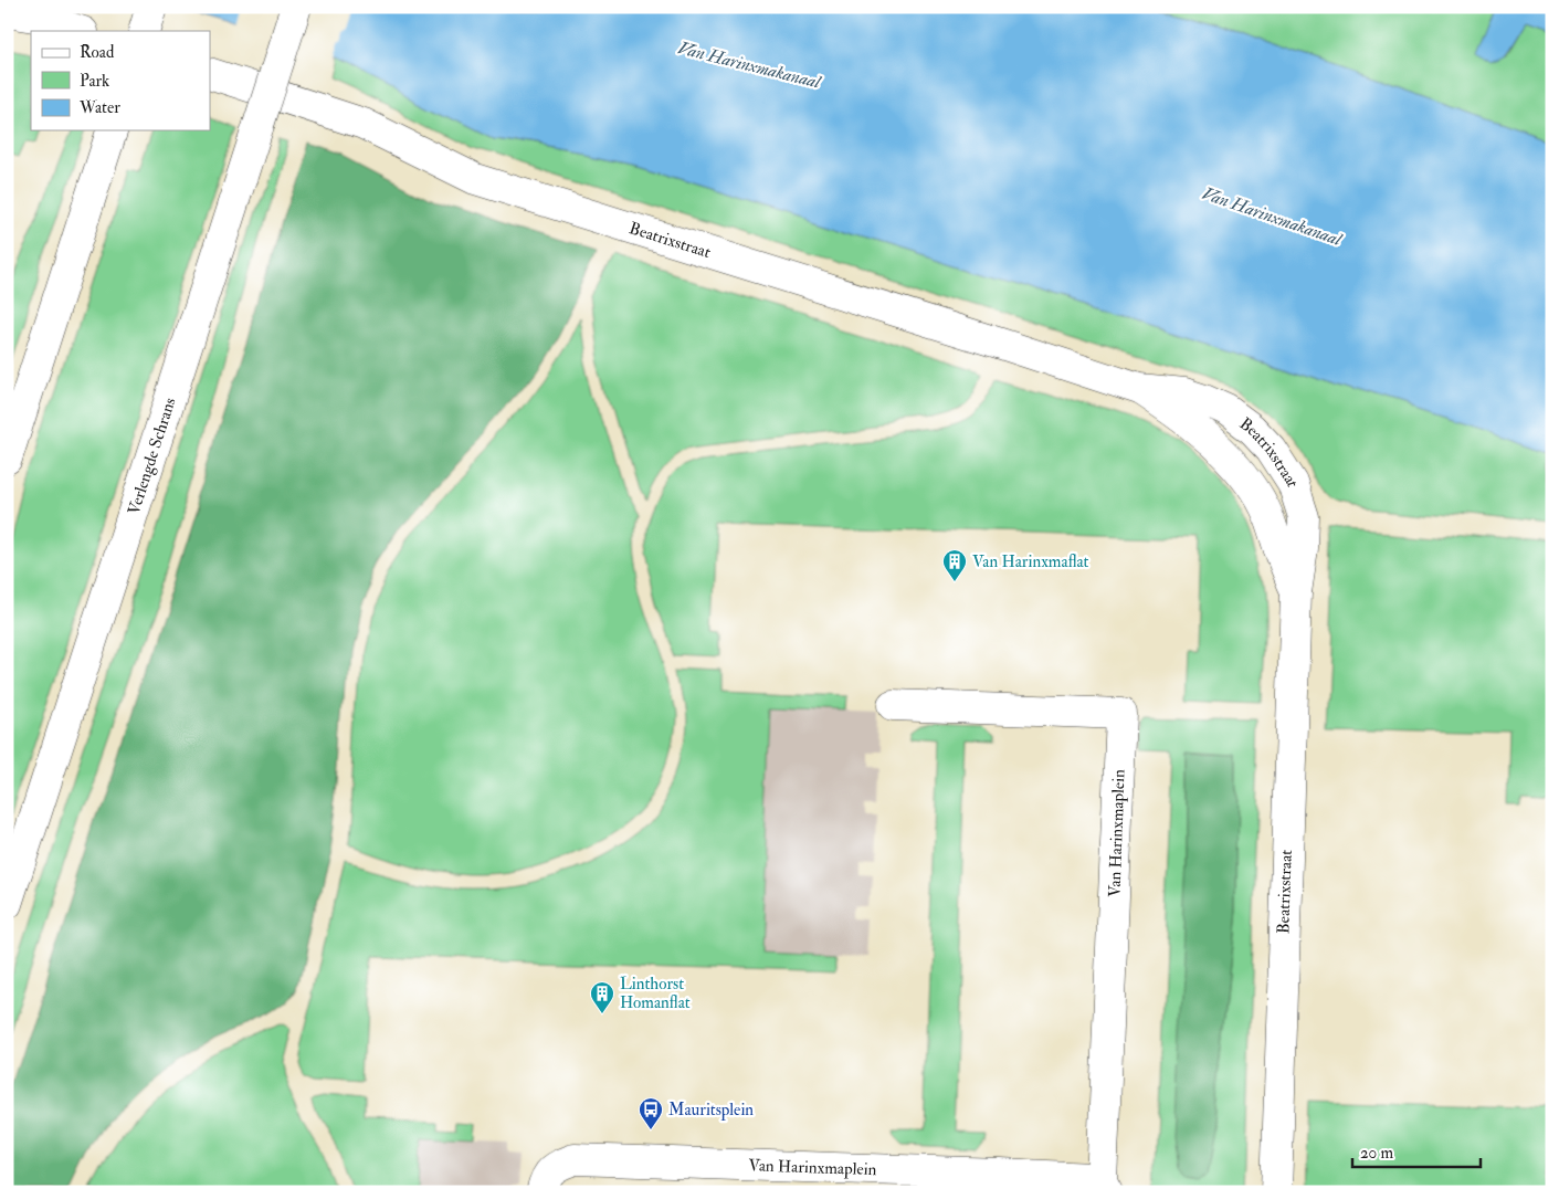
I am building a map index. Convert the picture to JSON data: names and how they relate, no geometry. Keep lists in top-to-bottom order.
{
  "streets": {
    "street": ["Beatrixstraat", "Verlengde Schrans", "Van Harinxmaplein"]
  },
  "water": ["Van Harinxmakanaal"],
  "places": {
    "building": ["Van Harinxmaflat", "Linthorst Homanflat"],
    "bus stop": ["Mauritsplein"]
  },
  "legend": ["Road", "Park", "Water"],
  "scale_bar": "20 m"
}
